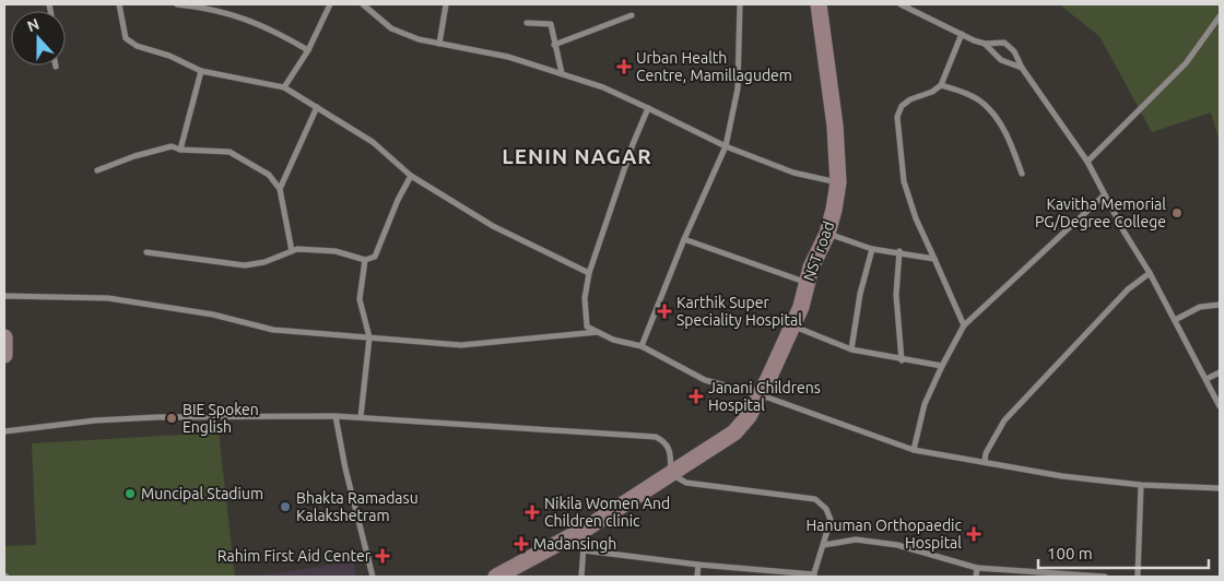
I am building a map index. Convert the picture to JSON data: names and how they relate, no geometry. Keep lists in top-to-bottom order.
{
  "streets": {
    "street": ["NST road"]
  },
  "districts": ["LENIN NAGAR"],
  "places": {
    "health": [
      "Urban Health Centre, Mamillagudem",
      "Karthik Super Speciality Hospital",
      "Janani Childrens Hospital",
      "Nikila Women And Children clinic",
      "Hanuman Orthopaedic Hospital",
      "Madansingh",
      "Rahim First Aid Center"
    ],
    "other": [
      "Kavitha Memorial PG/Degree College",
      "BIE Spoken English",
      "Muncipal Stadium",
      "Bhakta Ramadasu Kalakshetram"
    ]
  },
  "scale_bar": "100 m",
  "north": "top"
}
